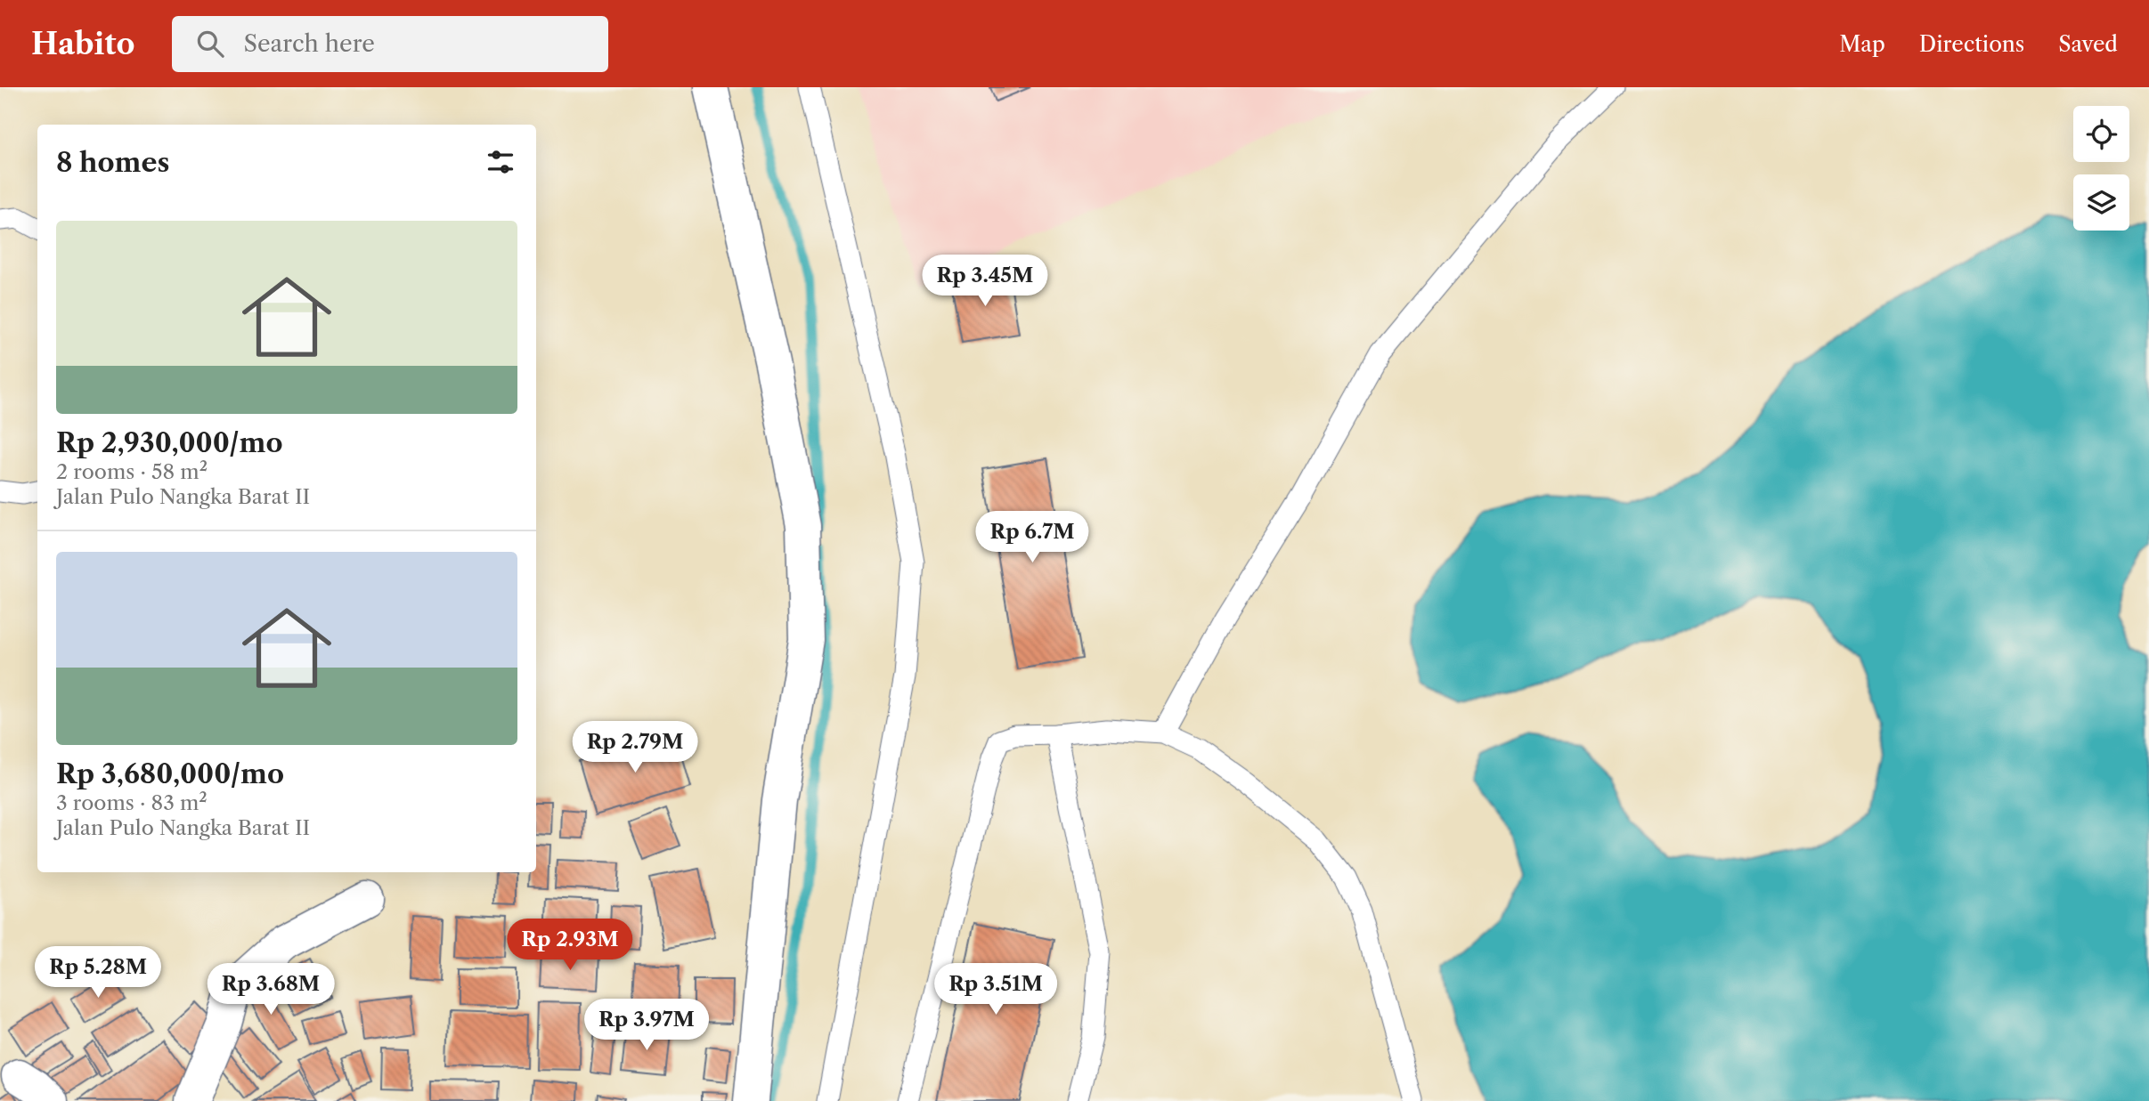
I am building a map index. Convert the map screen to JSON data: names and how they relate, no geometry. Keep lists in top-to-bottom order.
{
  "page": {
    "header": "Habito",
    "search": "Search here",
    "nav": ["Map", "Directions", "Saved"],
    "heading": "8 homes",
    "list": [
      {
        "name": "Rp 2,930,000/mo",
        "note": "2 rooms · 58 m² · Jalan Pulo Nangka Barat II"
      },
      {
        "name": "Rp 3,680,000/mo",
        "note": "3 rooms · 83 m² · Jalan Pulo Nangka Barat II"
      }
    ],
    "price": [
      "Rp 3.45M",
      "Rp 6.7M",
      "Rp 2.79M",
      "Rp 2.93M",
      "Rp 5.28M",
      "Rp 3.68M",
      "Rp 3.51M",
      "Rp 3.97M"
    ]
  }
}
